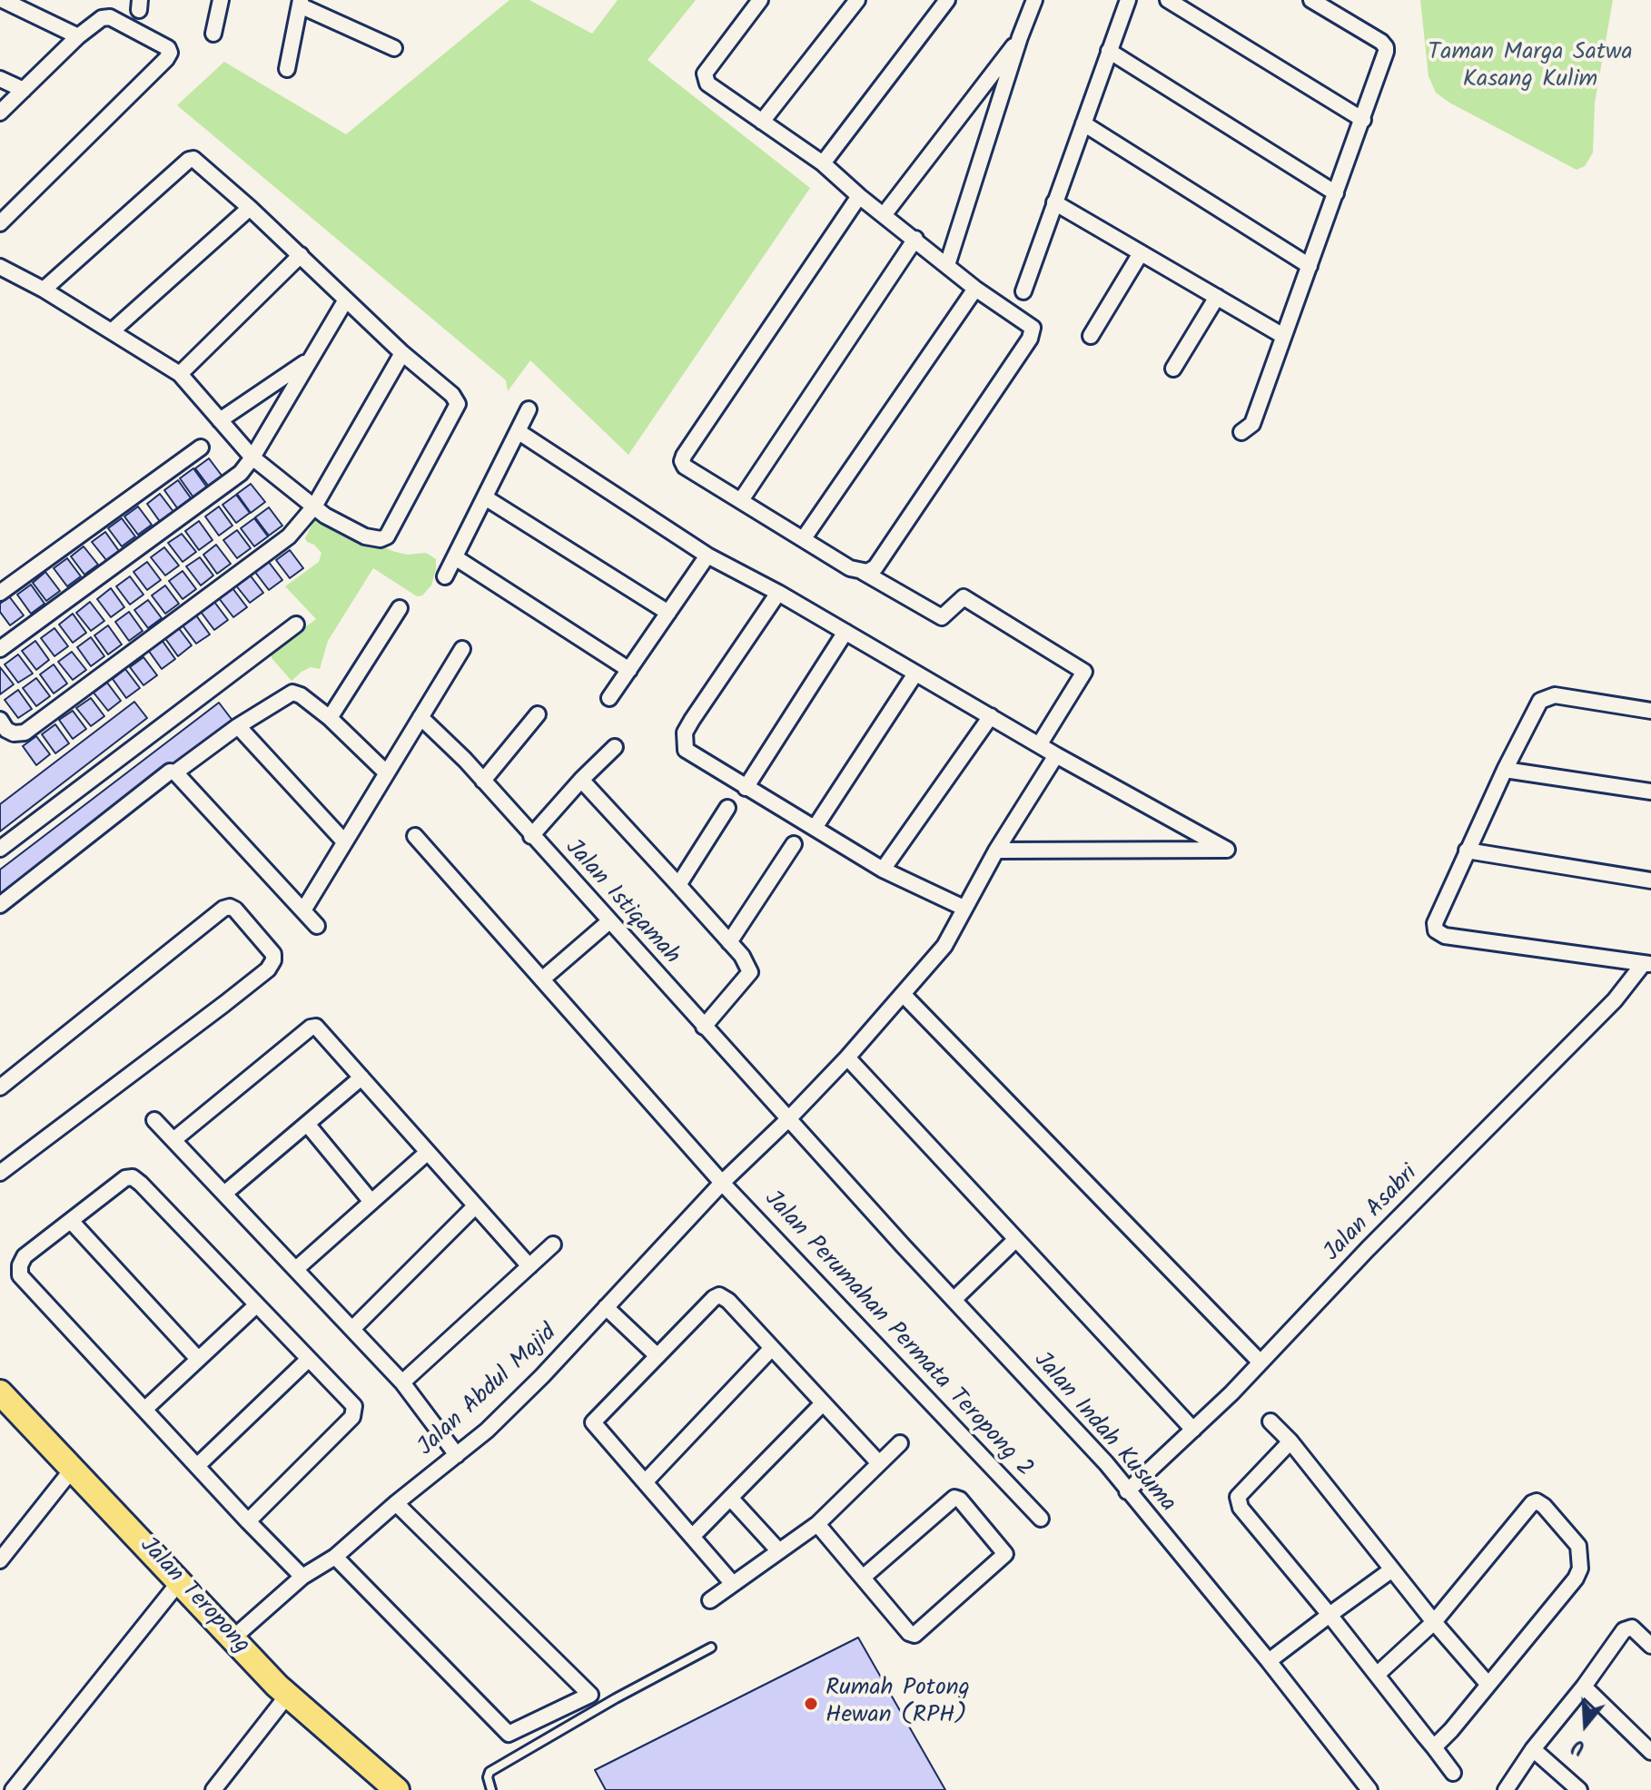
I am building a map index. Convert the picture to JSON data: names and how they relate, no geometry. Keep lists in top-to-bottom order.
{
  "streets": {
    "main road": ["Jalan Teropong"],
    "street": [
      "Jalan Istiqamah",
      "Jalan Asabri",
      "Jalan Perumahan Permata Teropong 2",
      "Jalan Abdul Majid",
      "Jalan Indah Kusuma"
    ]
  },
  "crossings": [
    ["Jalan Istiqamah", "Jalan Abdul Majid"],
    ["Jalan Istiqamah", "Jalan Indah Kusuma"],
    ["Jalan Asabri", "Jalan Indah Kusuma"],
    ["Jalan Perumahan Permata Teropong 2", "Jalan Abdul Majid"],
    ["Jalan Abdul Majid", "Jalan Indah Kusuma"],
    ["Jalan Abdul Majid", "Jalan Teropong"]
  ],
  "parks": ["Taman Marga Satwa Kasang Kulim"],
  "places": ["Rumah Potong Hewan (RPH)"],
  "north": "bottom"
}
